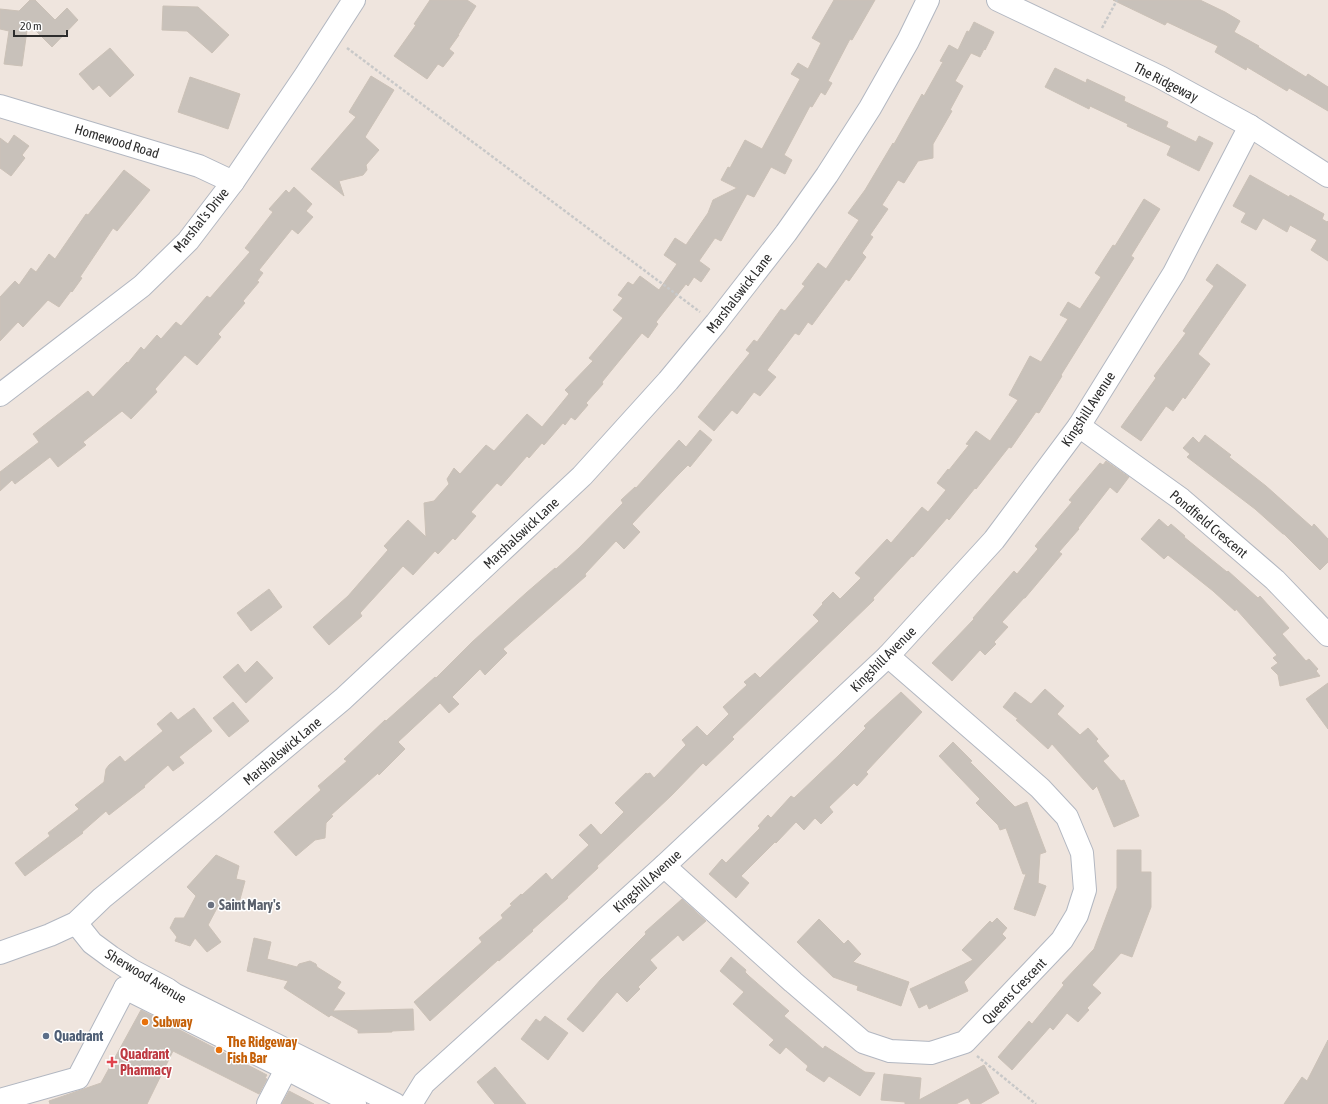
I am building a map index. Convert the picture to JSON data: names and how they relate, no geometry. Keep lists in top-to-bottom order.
{
  "streets": {
    "street": [
      "The Ridgeway",
      "Homewood Road",
      "Marshal's Drive",
      "Marshalswick Lane",
      "Kingshill Avenue",
      "Pondfield Crescent",
      "Sherwood Avenue",
      "Queens Crescent"
    ]
  },
  "crossings": [
    ["The Ridgeway", "Kingshill Avenue"],
    ["Homewood Road", "Marshal's Drive"],
    ["Marshalswick Lane", "Sherwood Avenue"],
    ["Kingshill Avenue", "Pondfield Crescent"],
    ["Kingshill Avenue", "Queens Crescent"]
  ],
  "places": {
    "other": [
      "Saint Mary's",
      "Subway",
      "Quadrant",
      "The Ridgeway Fish Bar"
    ],
    "health": ["Quadrant Pharmacy"]
  },
  "scale_bar": "20 m"
}
